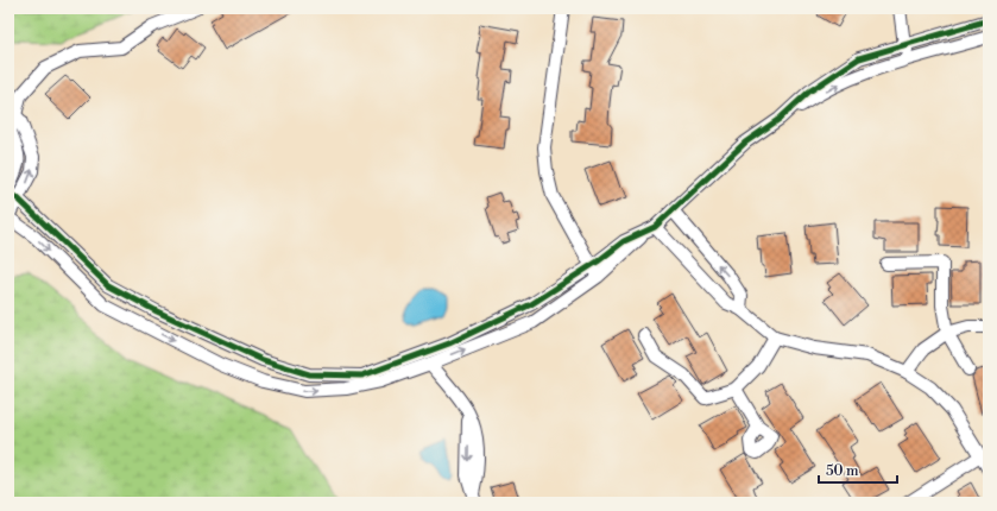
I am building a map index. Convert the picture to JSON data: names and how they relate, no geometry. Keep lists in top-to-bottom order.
{
  "scale_bar": "50 m"
}
